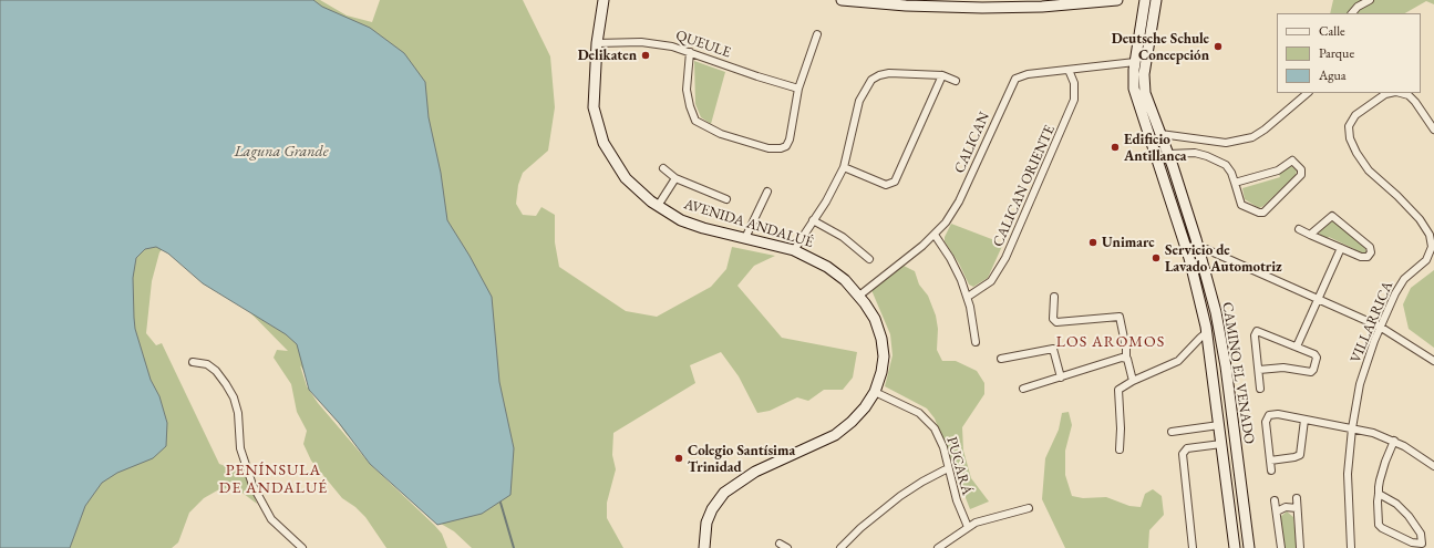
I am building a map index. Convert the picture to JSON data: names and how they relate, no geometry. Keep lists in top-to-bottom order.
{
  "streets": {
    "street": [
      "QUEULE",
      "CALICAN",
      "CALICAN ORIENTE",
      "AVENIDA ANDALUÉ",
      "VILLARRICA",
      "CAMINO EL VENADO",
      "PUCARÁ"
    ]
  },
  "crossings": [
    ["QUEULE", "AVENIDA ANDALUÉ"],
    ["CALICAN", "CALICAN ORIENTE"],
    ["CALICAN", "AVENIDA ANDALUÉ"],
    ["CALICAN", "CAMINO EL VENADO"],
    ["AVENIDA ANDALUÉ", "PUCARÁ"]
  ],
  "districts": ["LOS AROMOS", "PENÍNSULA DE ANDALUÉ"],
  "water": ["Laguna Grande"],
  "places": [
    "Deutsche Schule Concepción",
    "Delikaten",
    "Edificio Antillanca",
    "Unimarc",
    "Servicio de Lavado Automotriz",
    "Colegio Santísima Trinidad"
  ],
  "legend": ["Calle", "Parque", "Agua"]
}
